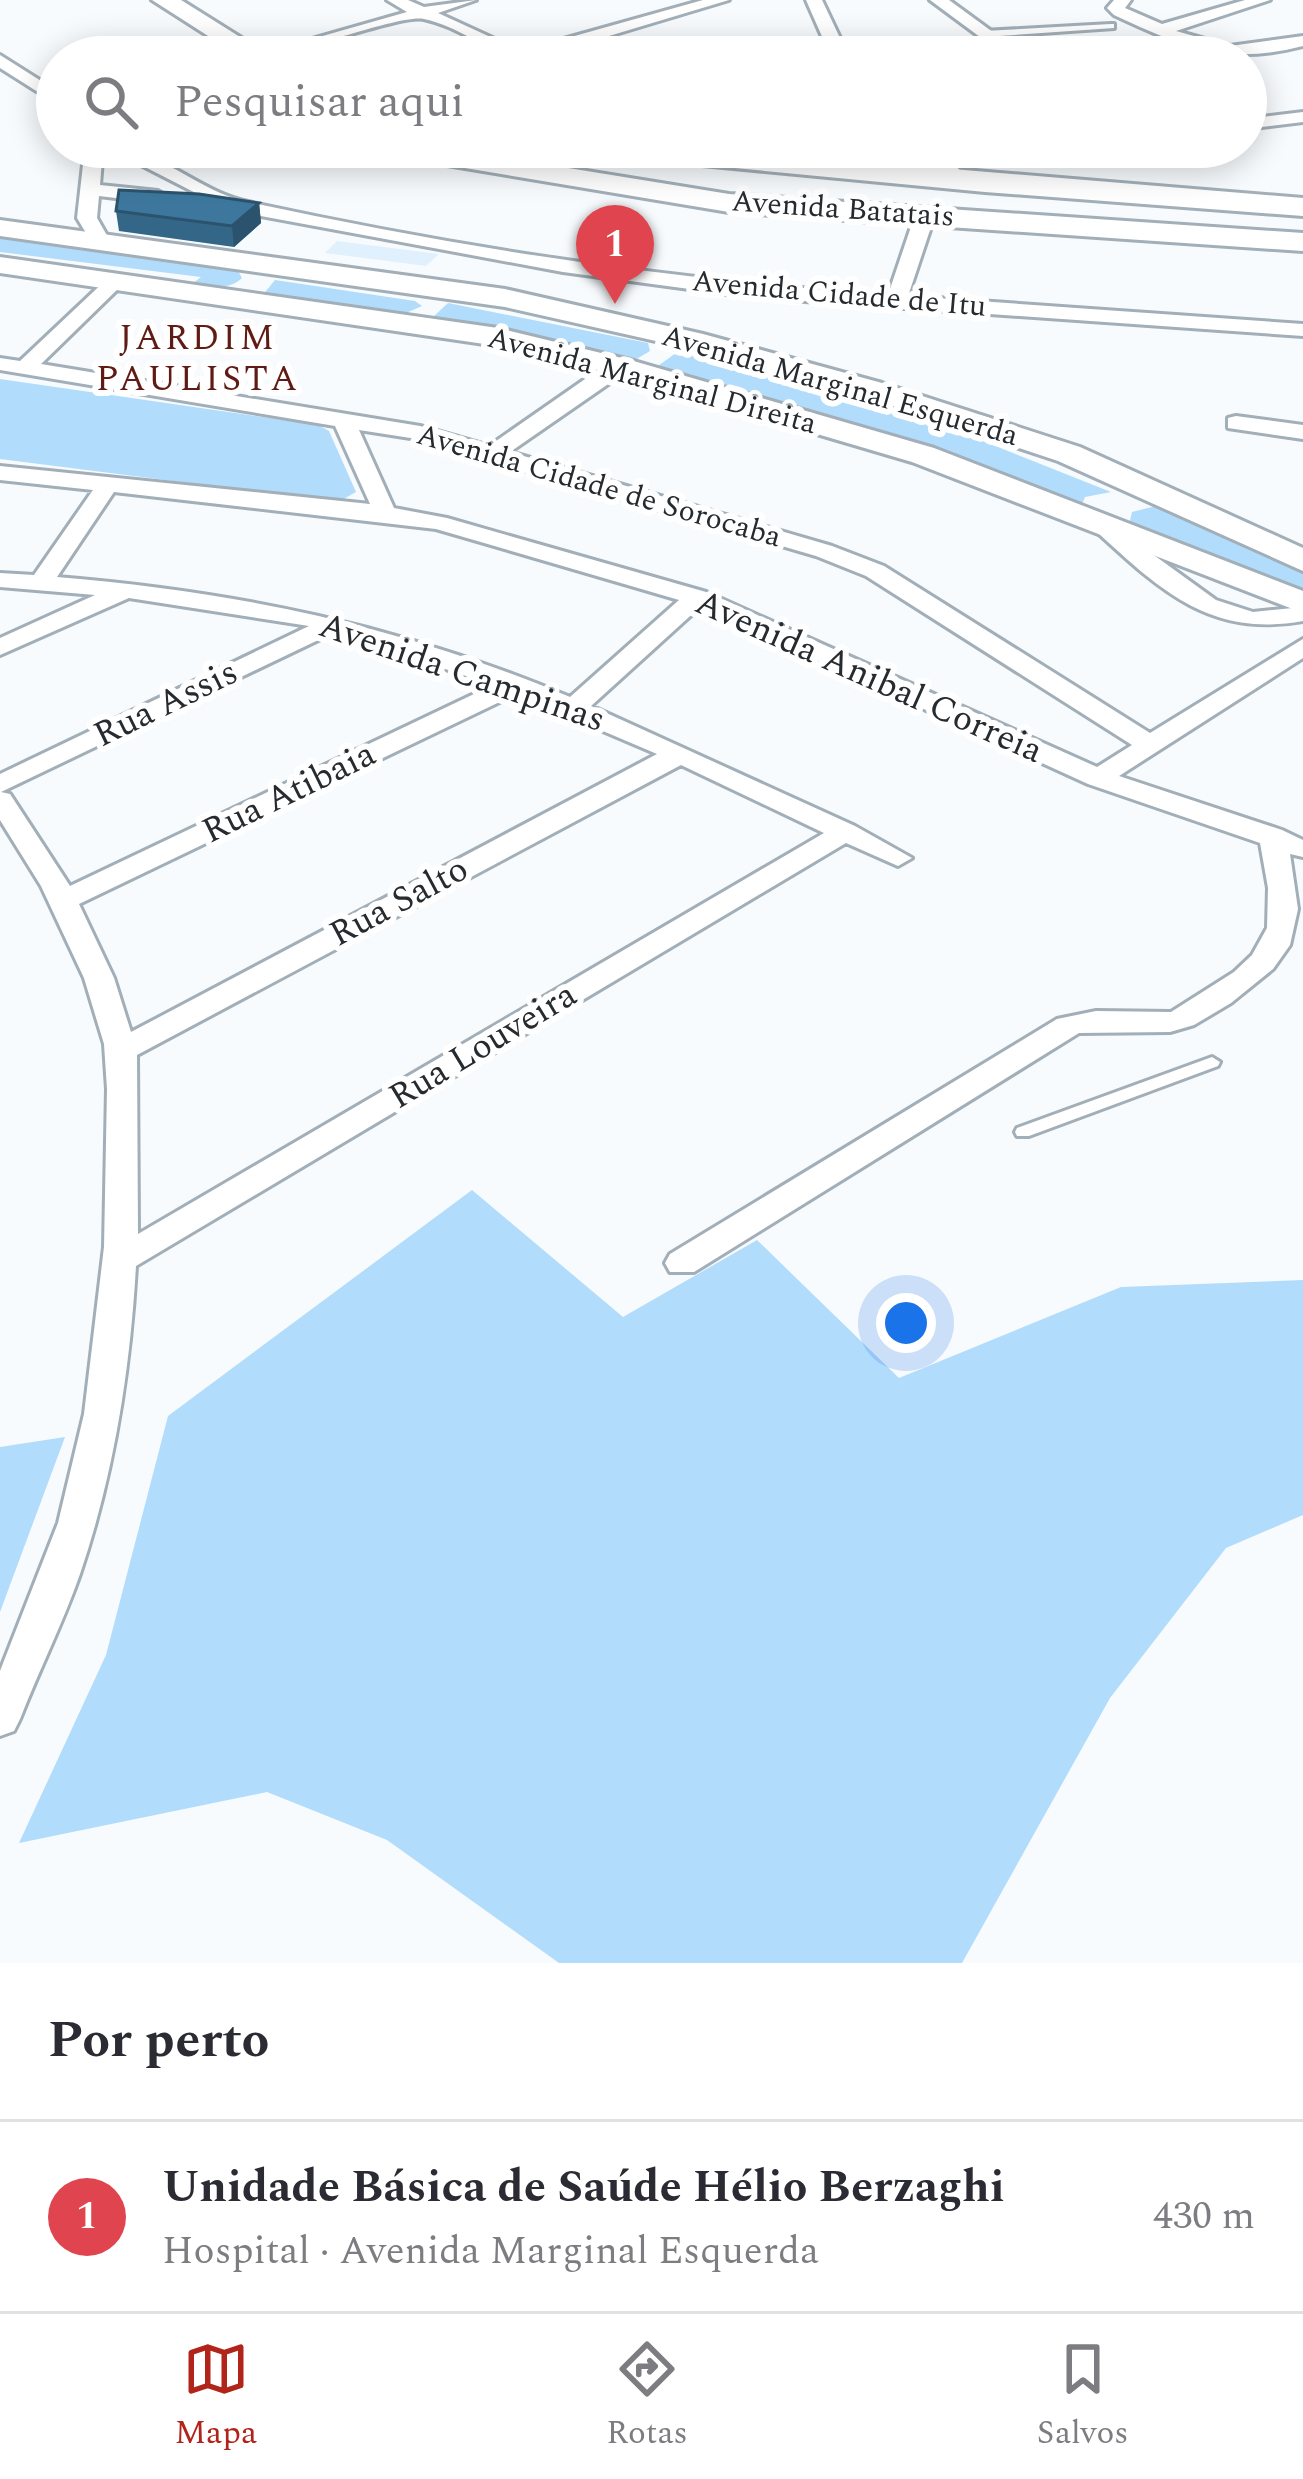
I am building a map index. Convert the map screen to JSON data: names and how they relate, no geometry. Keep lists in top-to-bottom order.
{
  "streets": {
    "main road": ["Avenida Batatais", "Avenida Marginal Direita", "Avenida Marginal Esquerda"],
    "street": [
      "Avenida Cidade de Itu",
      "Avenida Cidade de Sorocaba",
      "Avenida Campinas",
      "Avenida Anibal Correia",
      "Rua Assis",
      "Rua Atibaia",
      "Rua Salto",
      "Rua Louveira"
    ]
  },
  "crossings": [
    ["Avenida Campinas", "Rua Assis"],
    ["Avenida Campinas", "Rua Atibaia"],
    ["Avenida Campinas", "Rua Salto"],
    ["Avenida Campinas", "Rua Louveira"]
  ],
  "districts": ["JARDIM PAULISTA"],
  "page": {
    "search": "Pesquisar aqui",
    "pins": "1",
    "heading": "Por perto",
    "list": [
      {
        "mark": "1",
        "name": "Unidade Básica de Saúde Hélio Berzaghi",
        "note": "Hospital · Avenida Marginal Esquerda",
        "value": "430 m"
      }
    ],
    "nav": ["Mapa", "Rotas", "Salvos"]
  }
}
